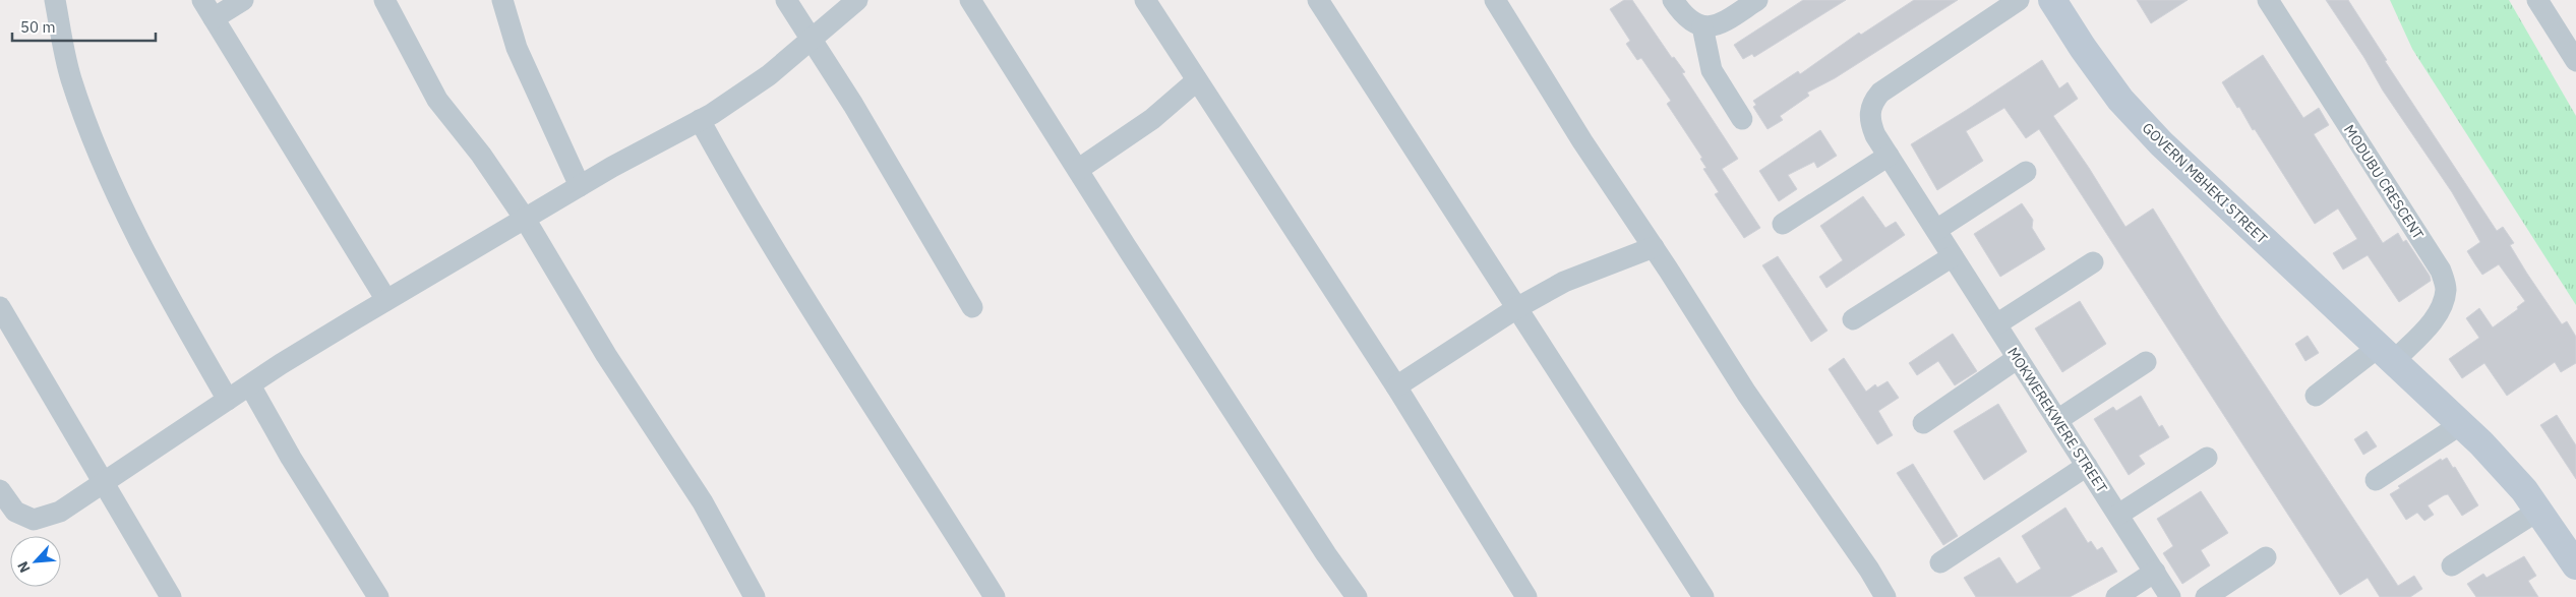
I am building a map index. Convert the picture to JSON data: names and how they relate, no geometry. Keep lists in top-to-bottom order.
{
  "streets": {
    "street": ["MODUBU CRESCENT", "GOVERN MBHEKI STREET", "MOKWEREKWERE STREET"]
  },
  "crossings": [
    ["MODUBU CRESCENT", "GOVERN MBHEKI STREET"]
  ],
  "scale_bar": "50 m",
  "north": "bottom left"
}
